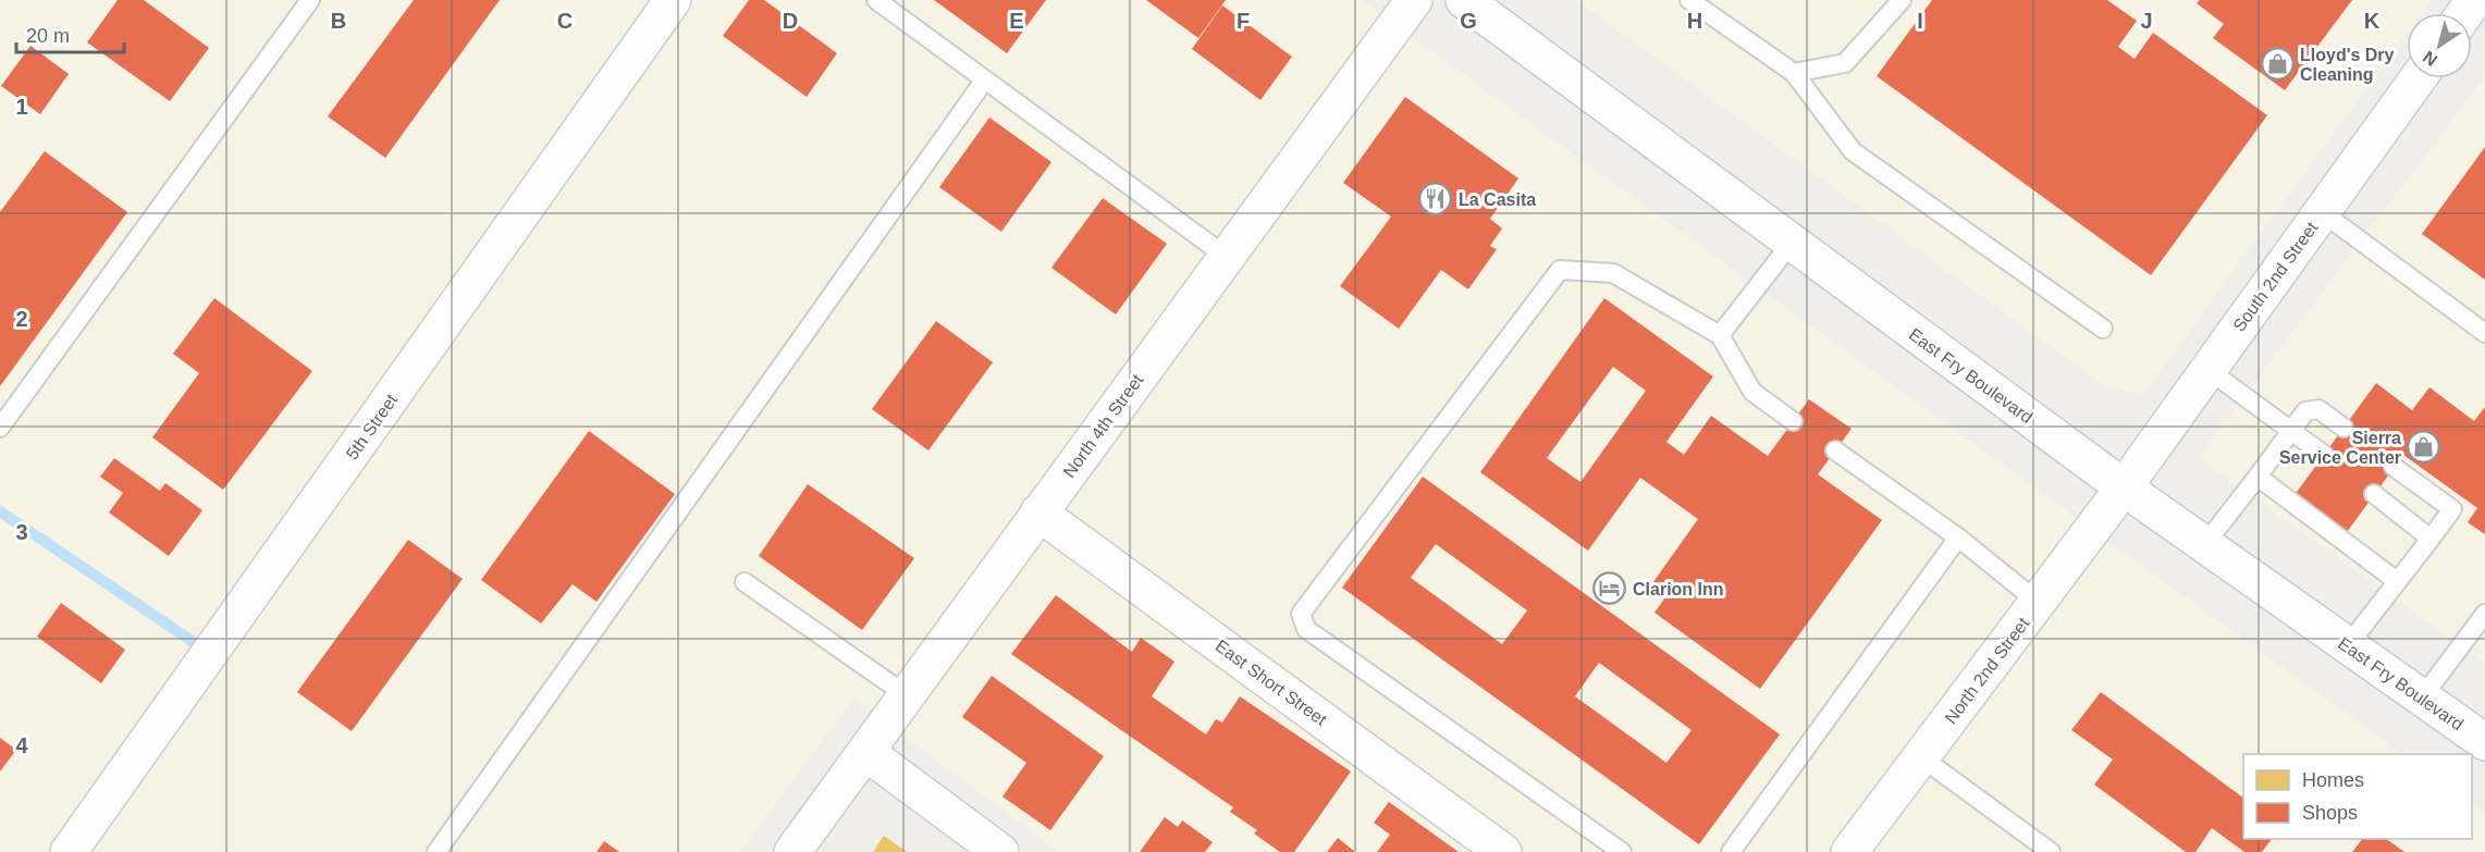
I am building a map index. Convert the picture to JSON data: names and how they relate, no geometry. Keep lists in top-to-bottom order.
{
  "streets": {
    "street": [
      "South 2nd Street",
      "East Fry Boulevard",
      "North 4th Street",
      "5th Street",
      "North 2nd Street",
      "East Short Street"
    ]
  },
  "crossings": [
    ["South 2nd Street", "East Fry Boulevard"],
    ["South 2nd Street", "North 2nd Street"],
    ["East Fry Boulevard", "North 2nd Street"],
    ["North 4th Street", "East Short Street"]
  ],
  "places": {
    "shop": ["Lloyd's Dry Cleaning", "Sierra Service Center"],
    "restaurant": ["La Casita"],
    "hotel": ["Clarion Inn"]
  },
  "legend": ["Homes", "Shops"],
  "scale_bar": "20 m",
  "north": "bottom left",
  "grid": {
    "columns": [
      "B",
      "C",
      "D",
      "E",
      "F",
      "G",
      "H",
      "I",
      "J",
      "K"
    ],
    "rows": [
      "1",
      "2",
      "3",
      "4"
    ]
  }
}
